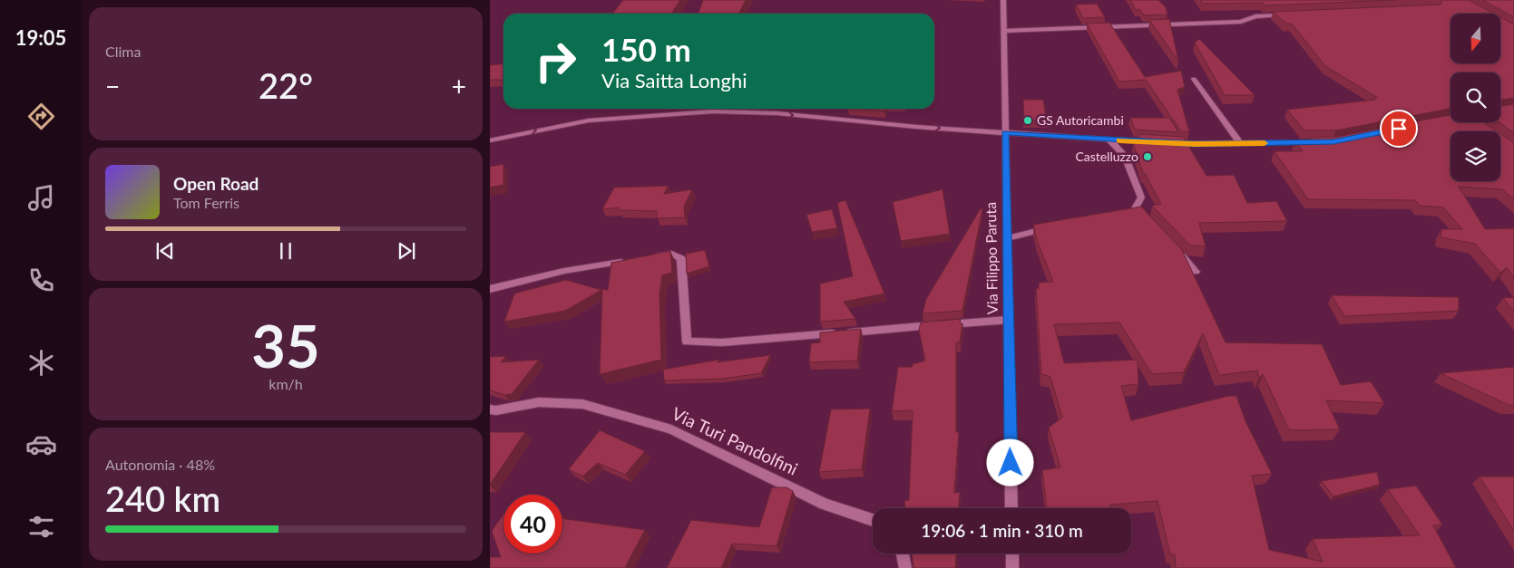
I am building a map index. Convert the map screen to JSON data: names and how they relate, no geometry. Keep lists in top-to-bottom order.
{
  "streets": {
    "street": ["Via Filippo Paruta", "Via Turi Pandolfini"]
  },
  "places": ["GS Autoricambi", "Castelluzzo"],
  "north": "bottom",
  "page": {
    "tabs": "19:05",
    "tile": [
      "Clima",
      ["35", "km/h"],
      ["Autonomia · 48%", "240 km"]
    ],
    "turn": ["150 m", "Via Saitta Longhi"],
    "heat": ["−", "22°", "+"],
    "song": ["Open Road", "Tom Ferris"],
    "limit": "40",
    "trip": "19:06 · 1 min · 310 m"
  }
}
